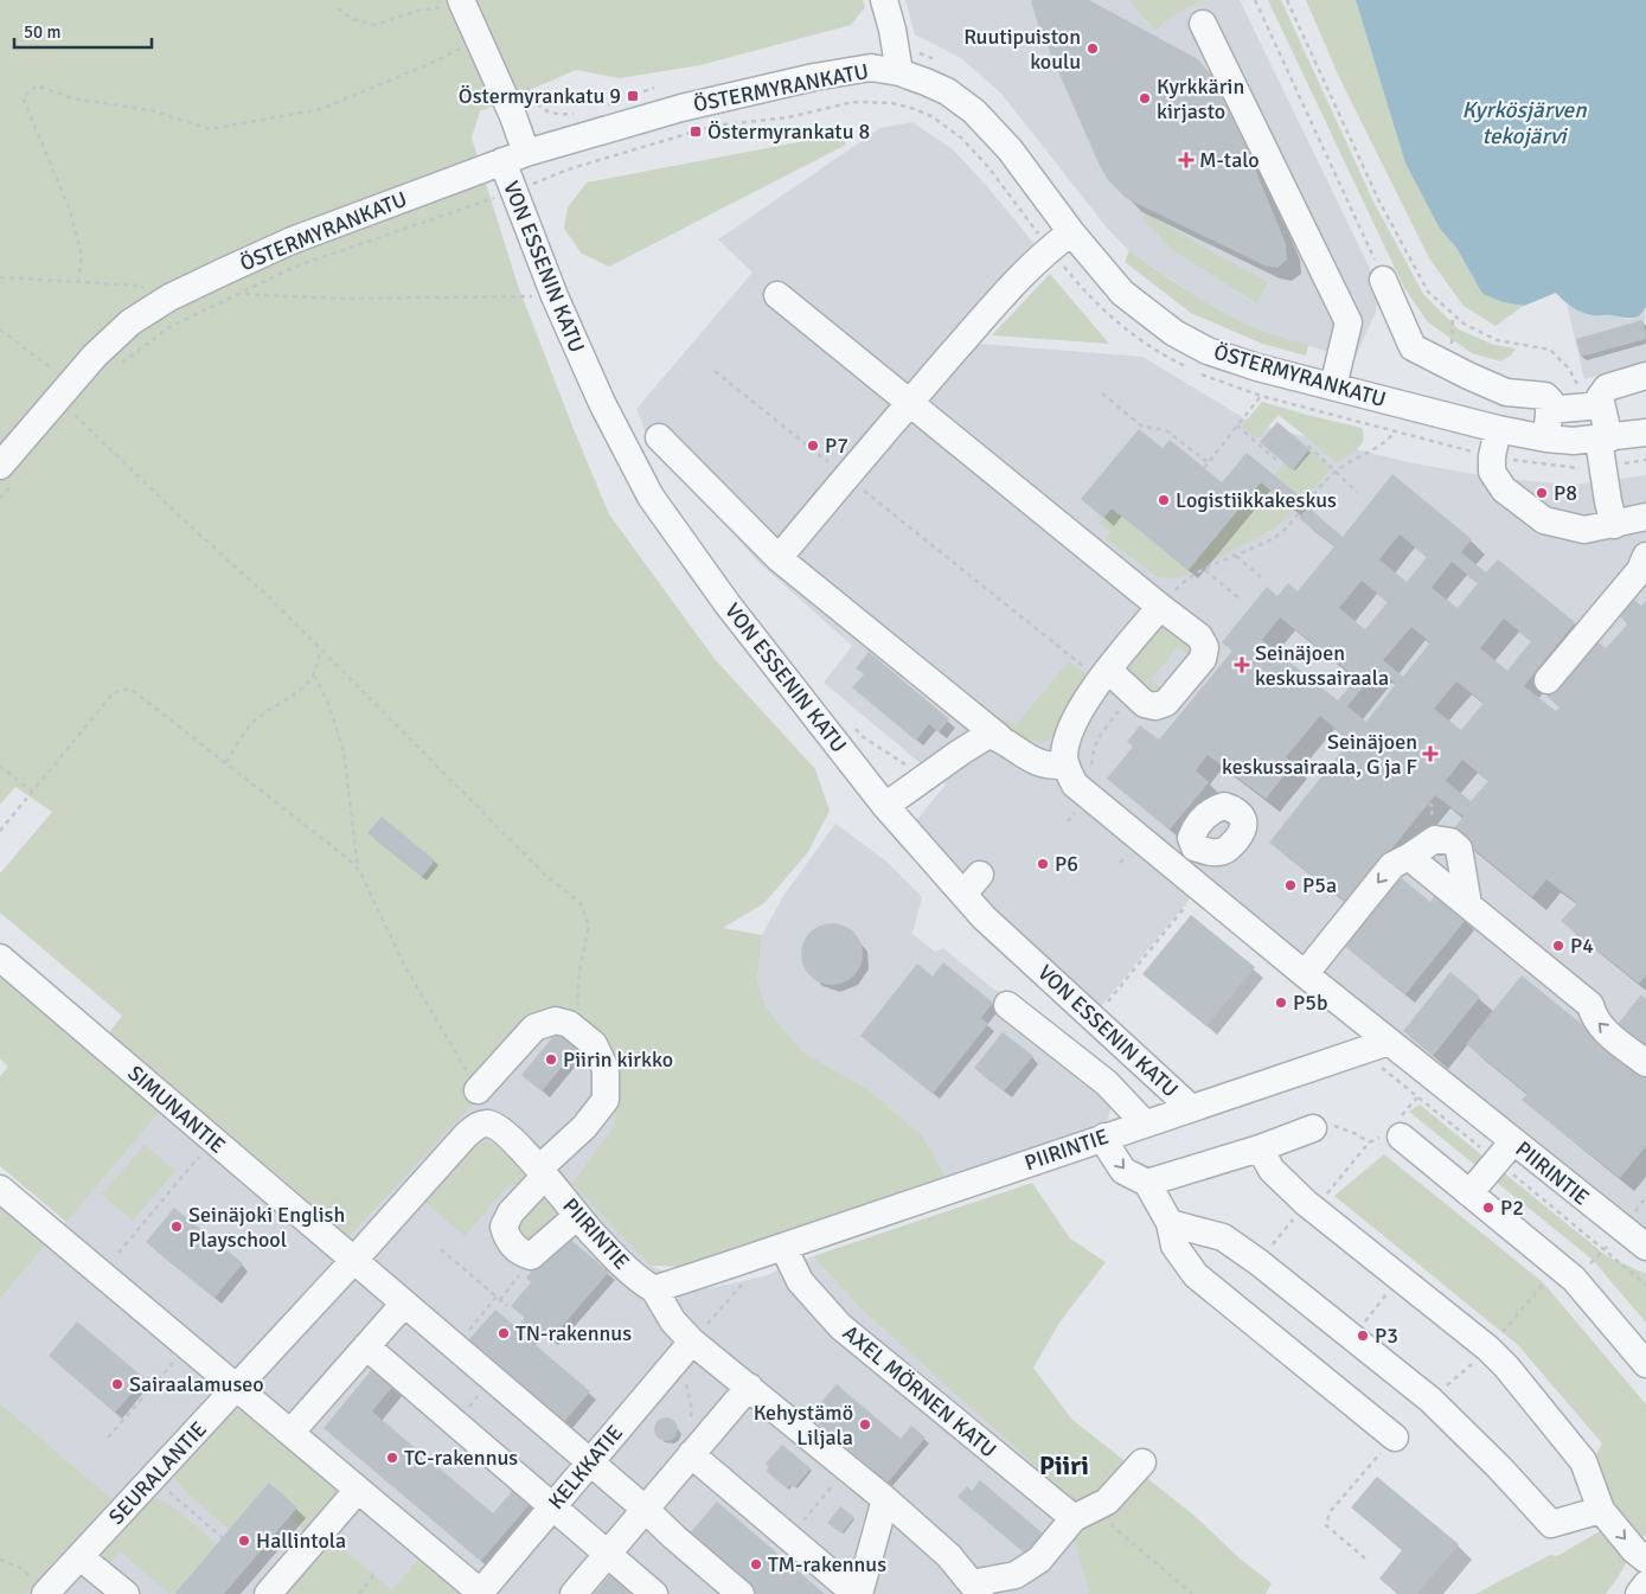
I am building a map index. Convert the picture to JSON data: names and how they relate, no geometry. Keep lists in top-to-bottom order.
{
  "streets": {
    "street": [
      "ÖSTERMYRANKATU",
      "VON ESSENIN KATU",
      "SIMUNANTIE",
      "PIIRINTIE",
      "AXEL MÖRNEN KATU",
      "KELKKATIE",
      "SEURALANTIE"
    ]
  },
  "crossings": [
    ["ÖSTERMYRANKATU", "VON ESSENIN KATU"],
    ["VON ESSENIN KATU", "PIIRINTIE"],
    ["SIMUNANTIE", "KELKKATIE"],
    ["SIMUNANTIE", "SEURALANTIE"],
    ["PIIRINTIE", "AXEL MÖRNEN KATU"],
    ["PIIRINTIE", "SEURALANTIE"]
  ],
  "districts": ["Piiri"],
  "water": ["Kyrkösjärven tekojärvi"],
  "places": {
    "other": [
      "Ruutipuiston koulu",
      "Kyrkkärin kirjasto",
      "P7",
      "P8",
      "Logistiikkakeskus",
      "P6",
      "P5a",
      "P4",
      "P5b",
      "Piirin kirkko",
      "P2",
      "Seinäjoki English Playschool",
      "TN-rakennus",
      "P3",
      "Sairaalamuseo",
      "Kehystämö Liljala",
      "TC-rakennus",
      "Hallintola",
      "TM-rakennus"
    ],
    "transit": ["Östermyrankatu 9", "Östermyrankatu 8"],
    "health": ["M-talo", "Seinäjoen keskussairaala", "Seinäjoen keskussairaala, G ja F"]
  },
  "scale_bar": "50 m"
}
